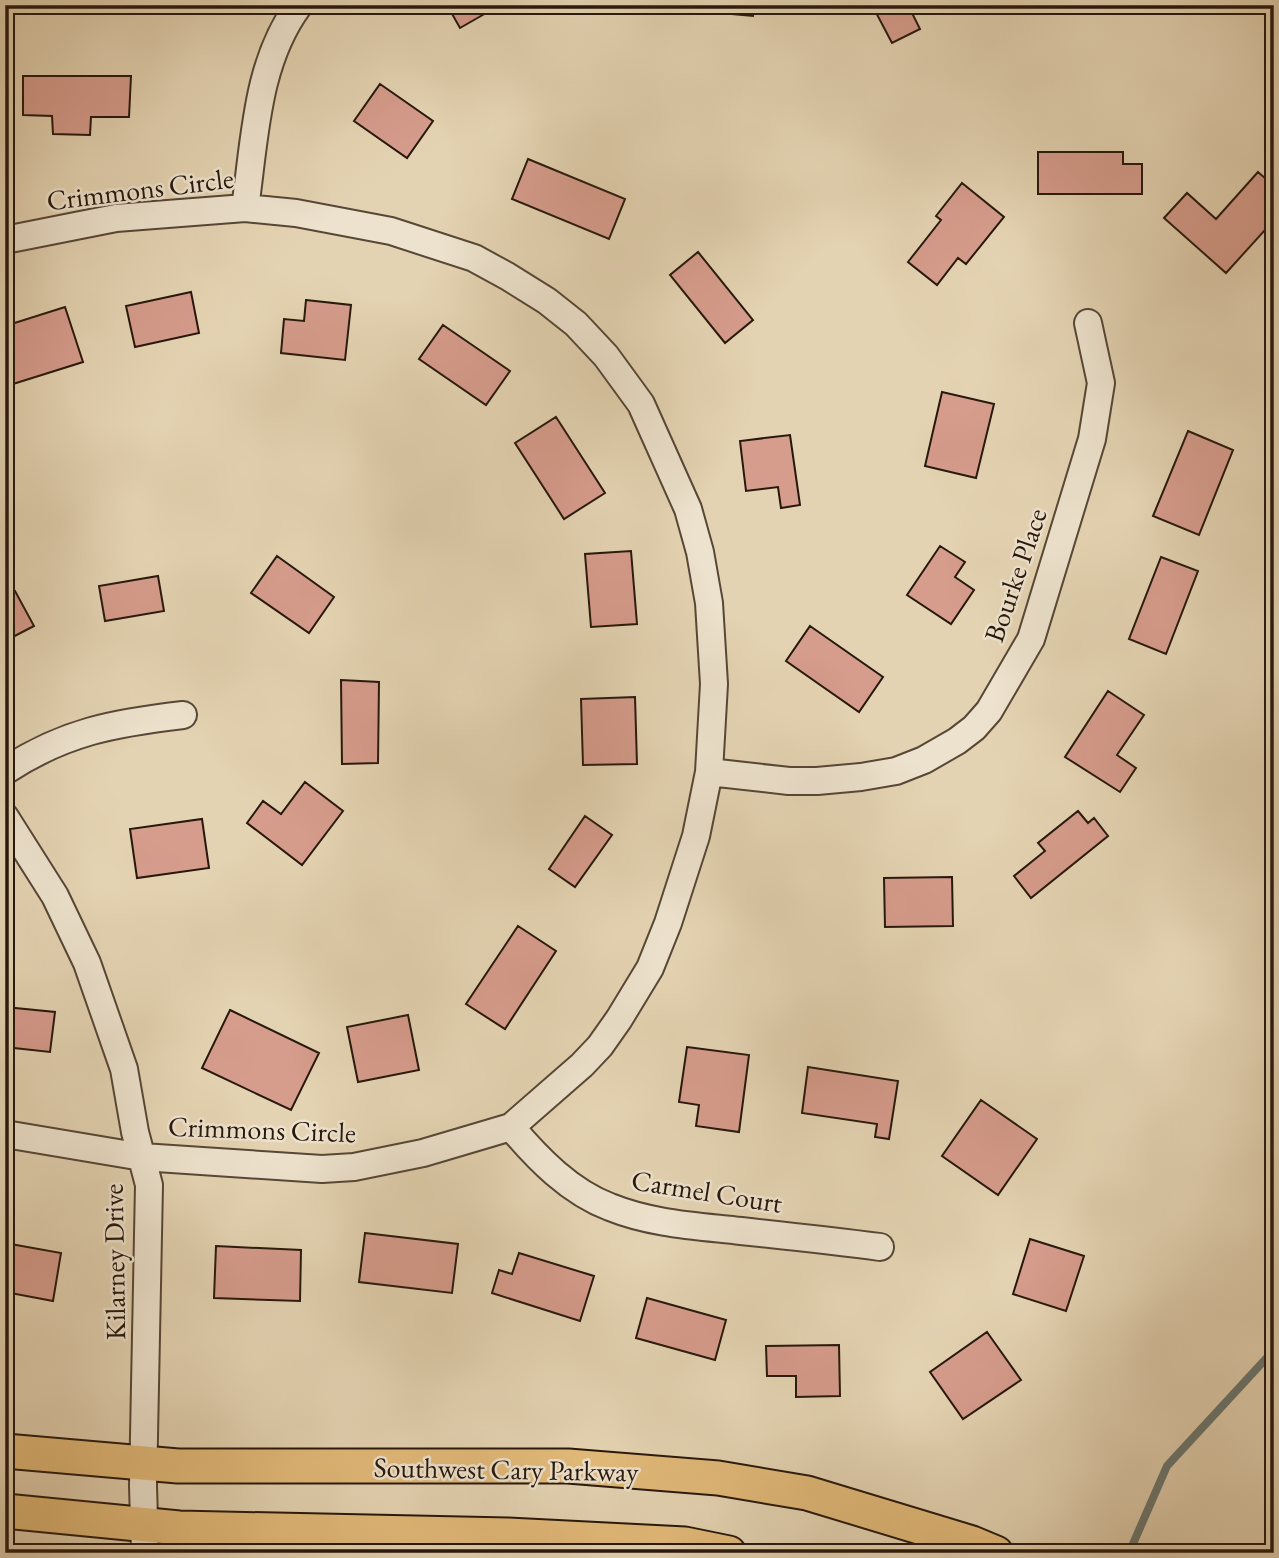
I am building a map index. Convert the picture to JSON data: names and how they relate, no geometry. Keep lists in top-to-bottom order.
{
  "streets": {
    "main road": ["Southwest Cary Parkway"],
    "street": [
      "Crimmons Circle",
      "Bourke Place",
      "Carmel Court",
      "Kilarney Drive"
    ]
  },
  "crossings": [
    ["Crimmons Circle", "Bourke Place"],
    ["Crimmons Circle", "Carmel Court"],
    ["Crimmons Circle", "Kilarney Drive"],
    ["Kilarney Drive", "Southwest Cary Parkway"]
  ]
}
